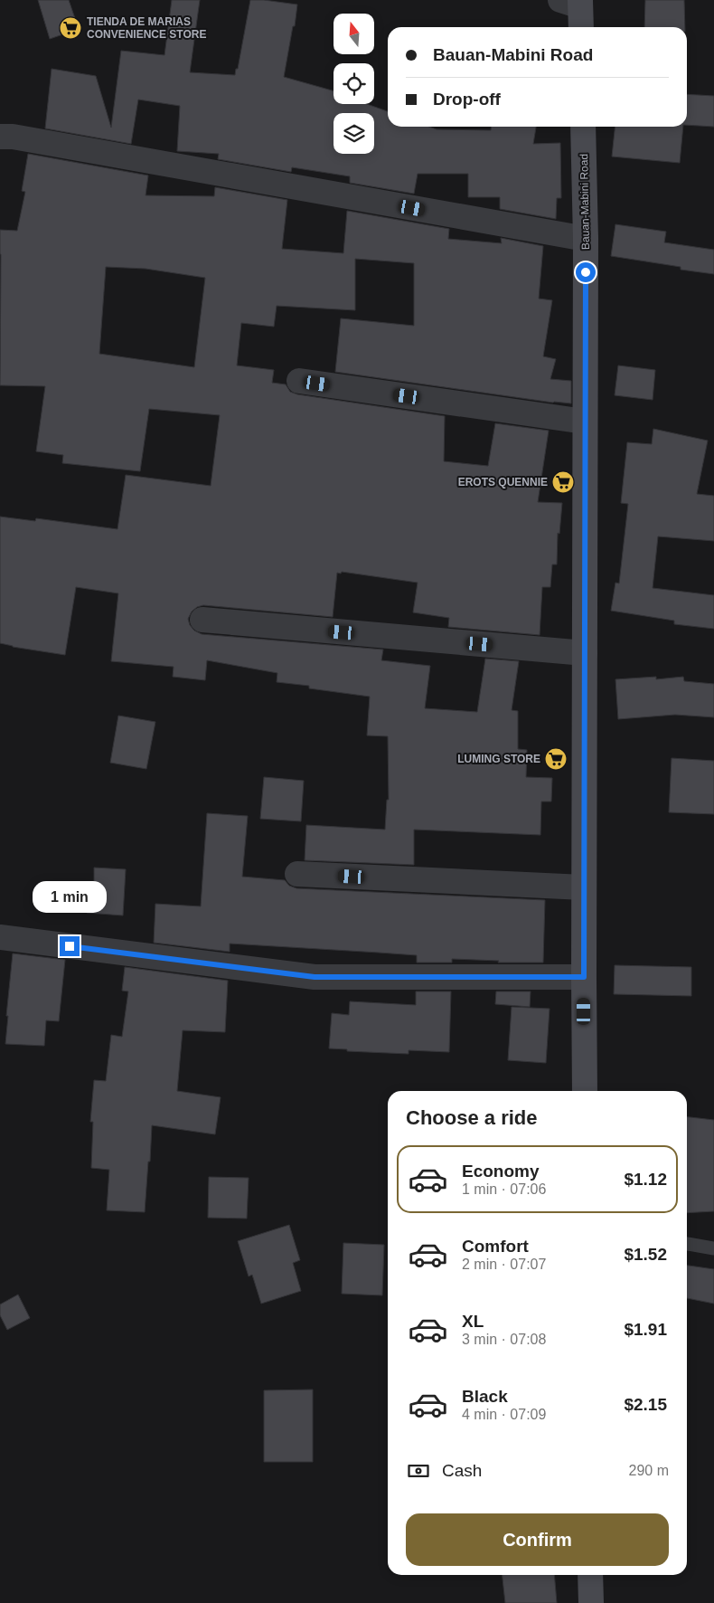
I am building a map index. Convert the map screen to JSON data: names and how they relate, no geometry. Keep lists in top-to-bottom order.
{
  "streets": {
    "main road": ["Bauan-Mabini Road"]
  },
  "places": {
    "supermarket": ["TIENDA DE MARIAS CONVENIENCE STORE", "EROTS QUENNIE", "LUMING STORE"]
  },
  "north": "top",
  "page": {
    "banner": ["Bauan-Mabini Road", "Drop-off"],
    "bubble": "1 min",
    "heading": "Choose a ride",
    "list": [
      {
        "name": "Economy",
        "note": "1 min · 07:06",
        "value": "$1.12"
      },
      {
        "name": "Comfort",
        "note": "2 min · 07:07",
        "value": "$1.52"
      },
      {
        "name": "XL",
        "note": "3 min · 07:08",
        "value": "$1.91"
      },
      {
        "name": "Black",
        "note": "4 min · 07:09",
        "value": "$2.15"
      }
    ],
    "pay": ["Cash", "290 m"],
    "buttons": "Confirm"
  }
}
